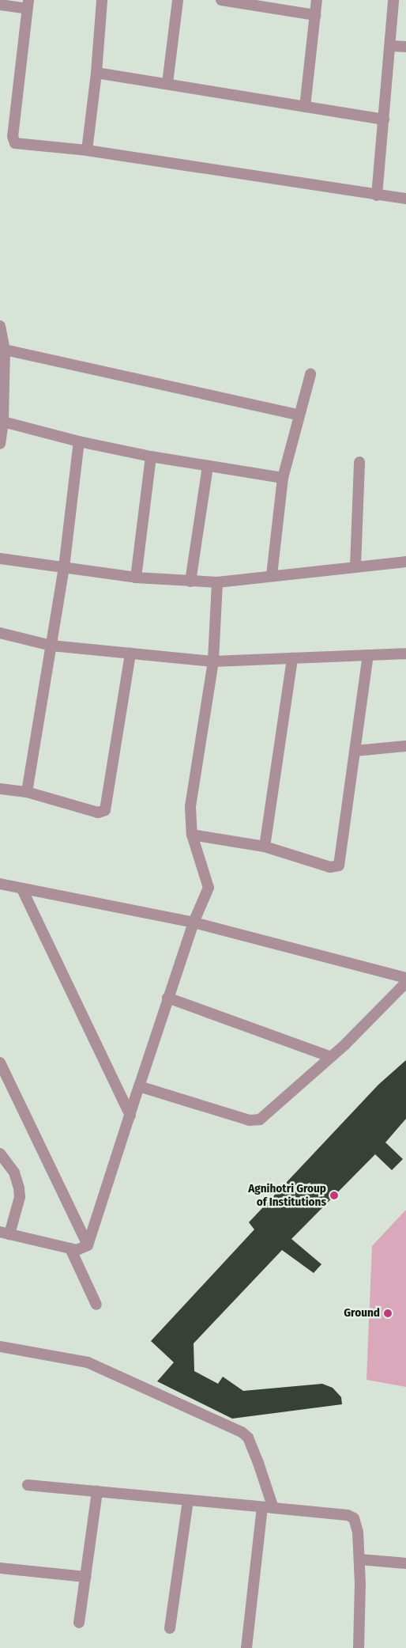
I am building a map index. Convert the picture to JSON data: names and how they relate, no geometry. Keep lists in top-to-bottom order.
{
  "places": ["Agnihotri Group of Institutions", "Ground"]
}
